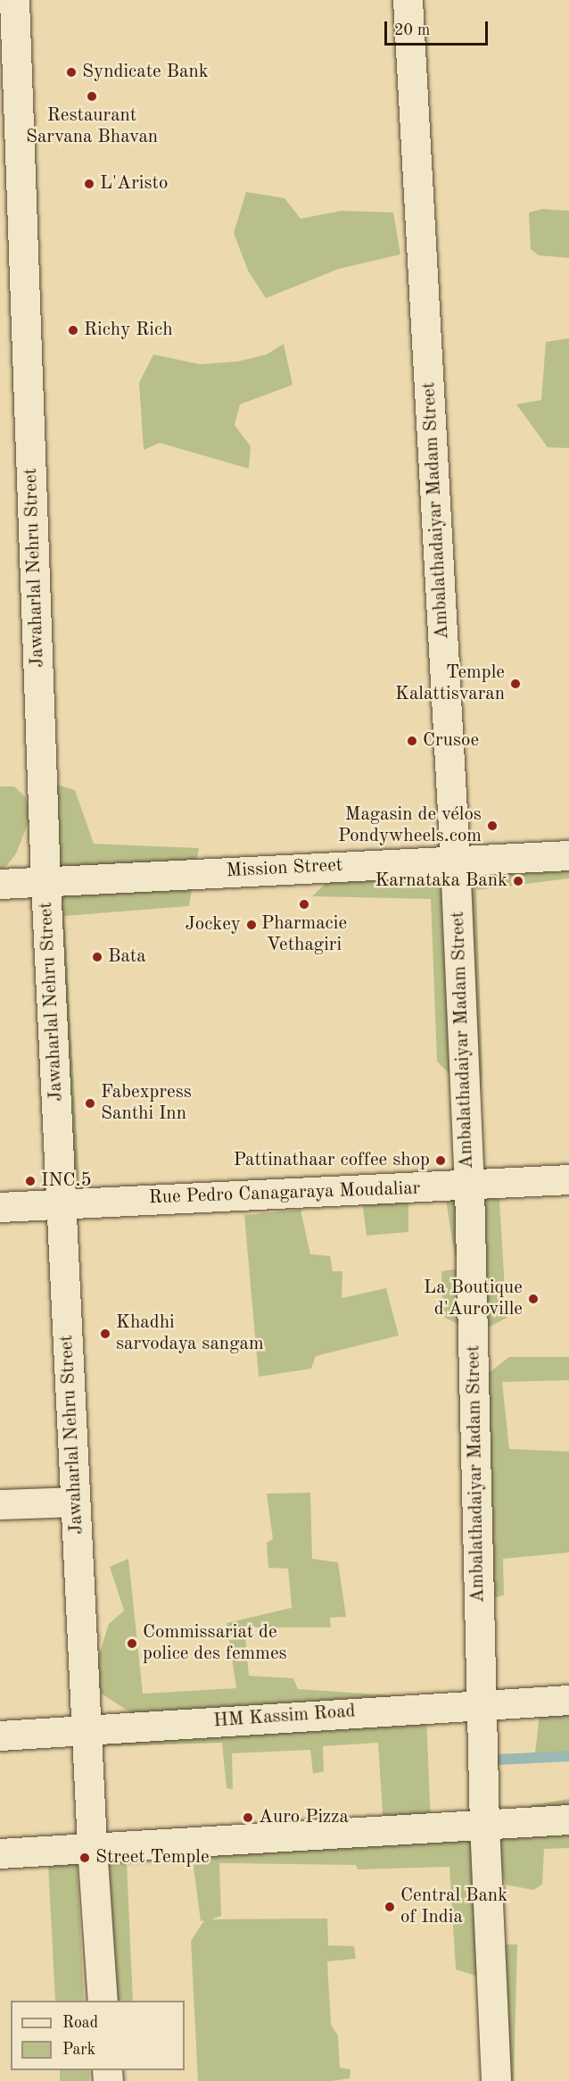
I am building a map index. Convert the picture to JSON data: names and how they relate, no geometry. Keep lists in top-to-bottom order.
{
  "streets": {
    "street": [
      "Ambalathadaiyar Madam Street",
      "Jawaharlal Nehru Street",
      "Mission Street",
      "Rue Pedro Canagaraya Moudaliar",
      "HM Kassim Road"
    ]
  },
  "crossings": [
    ["Ambalathadaiyar Madam Street", "Mission Street"],
    ["Ambalathadaiyar Madam Street", "Rue Pedro Canagaraya Moudaliar"],
    ["Ambalathadaiyar Madam Street", "HM Kassim Road"],
    ["Jawaharlal Nehru Street", "Mission Street"],
    ["Jawaharlal Nehru Street", "Rue Pedro Canagaraya Moudaliar"],
    ["Jawaharlal Nehru Street", "HM Kassim Road"]
  ],
  "places": [
    "Syndicate Bank",
    "Restaurant Sarvana Bhavan",
    "L'Aristo",
    "Richy Rich",
    "Temple Kalattisvaran",
    "Crusoe",
    "Magasin de vélos Pondywheels.com",
    "Karnataka Bank",
    "Pharmacie Vethagiri",
    "Jockey",
    "Bata",
    "Fabexpress Santhi Inn",
    "Pattinathaar coffee shop",
    "INC.5",
    "La Boutique d'Auroville",
    "Khadhi sarvodaya sangam",
    "Commissariat de police des femmes",
    "Auro Pizza",
    "Street Temple",
    "Central Bank of India"
  ],
  "legend": ["Road", "Park"],
  "scale_bar": "20 m"
}
